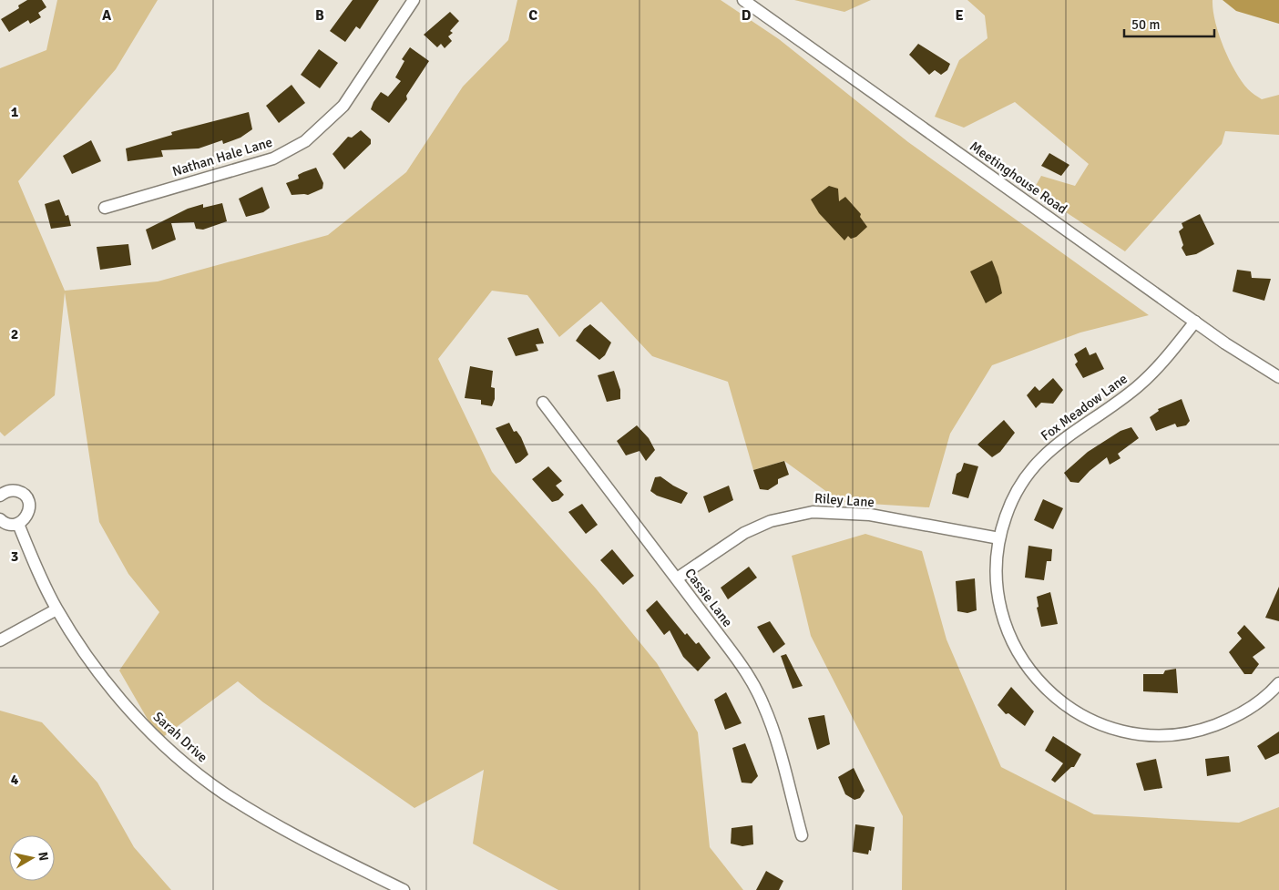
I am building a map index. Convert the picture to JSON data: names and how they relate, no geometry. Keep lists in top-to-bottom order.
{
  "streets": {
    "street": [
      "Nathan Hale Lane",
      "Meetinghouse Road",
      "Fox Meadow Lane",
      "Riley Lane",
      "Cassie Lane",
      "Sarah Drive"
    ]
  },
  "crossings": [
    ["Meetinghouse Road", "Fox Meadow Lane"],
    ["Fox Meadow Lane", "Riley Lane"],
    ["Riley Lane", "Cassie Lane"]
  ],
  "scale_bar": "50 m",
  "north": "right",
  "grid": {
    "columns": [
      "A",
      "B",
      "C",
      "D",
      "E"
    ],
    "rows": [
      "1",
      "2",
      "3",
      "4"
    ]
  }
}
